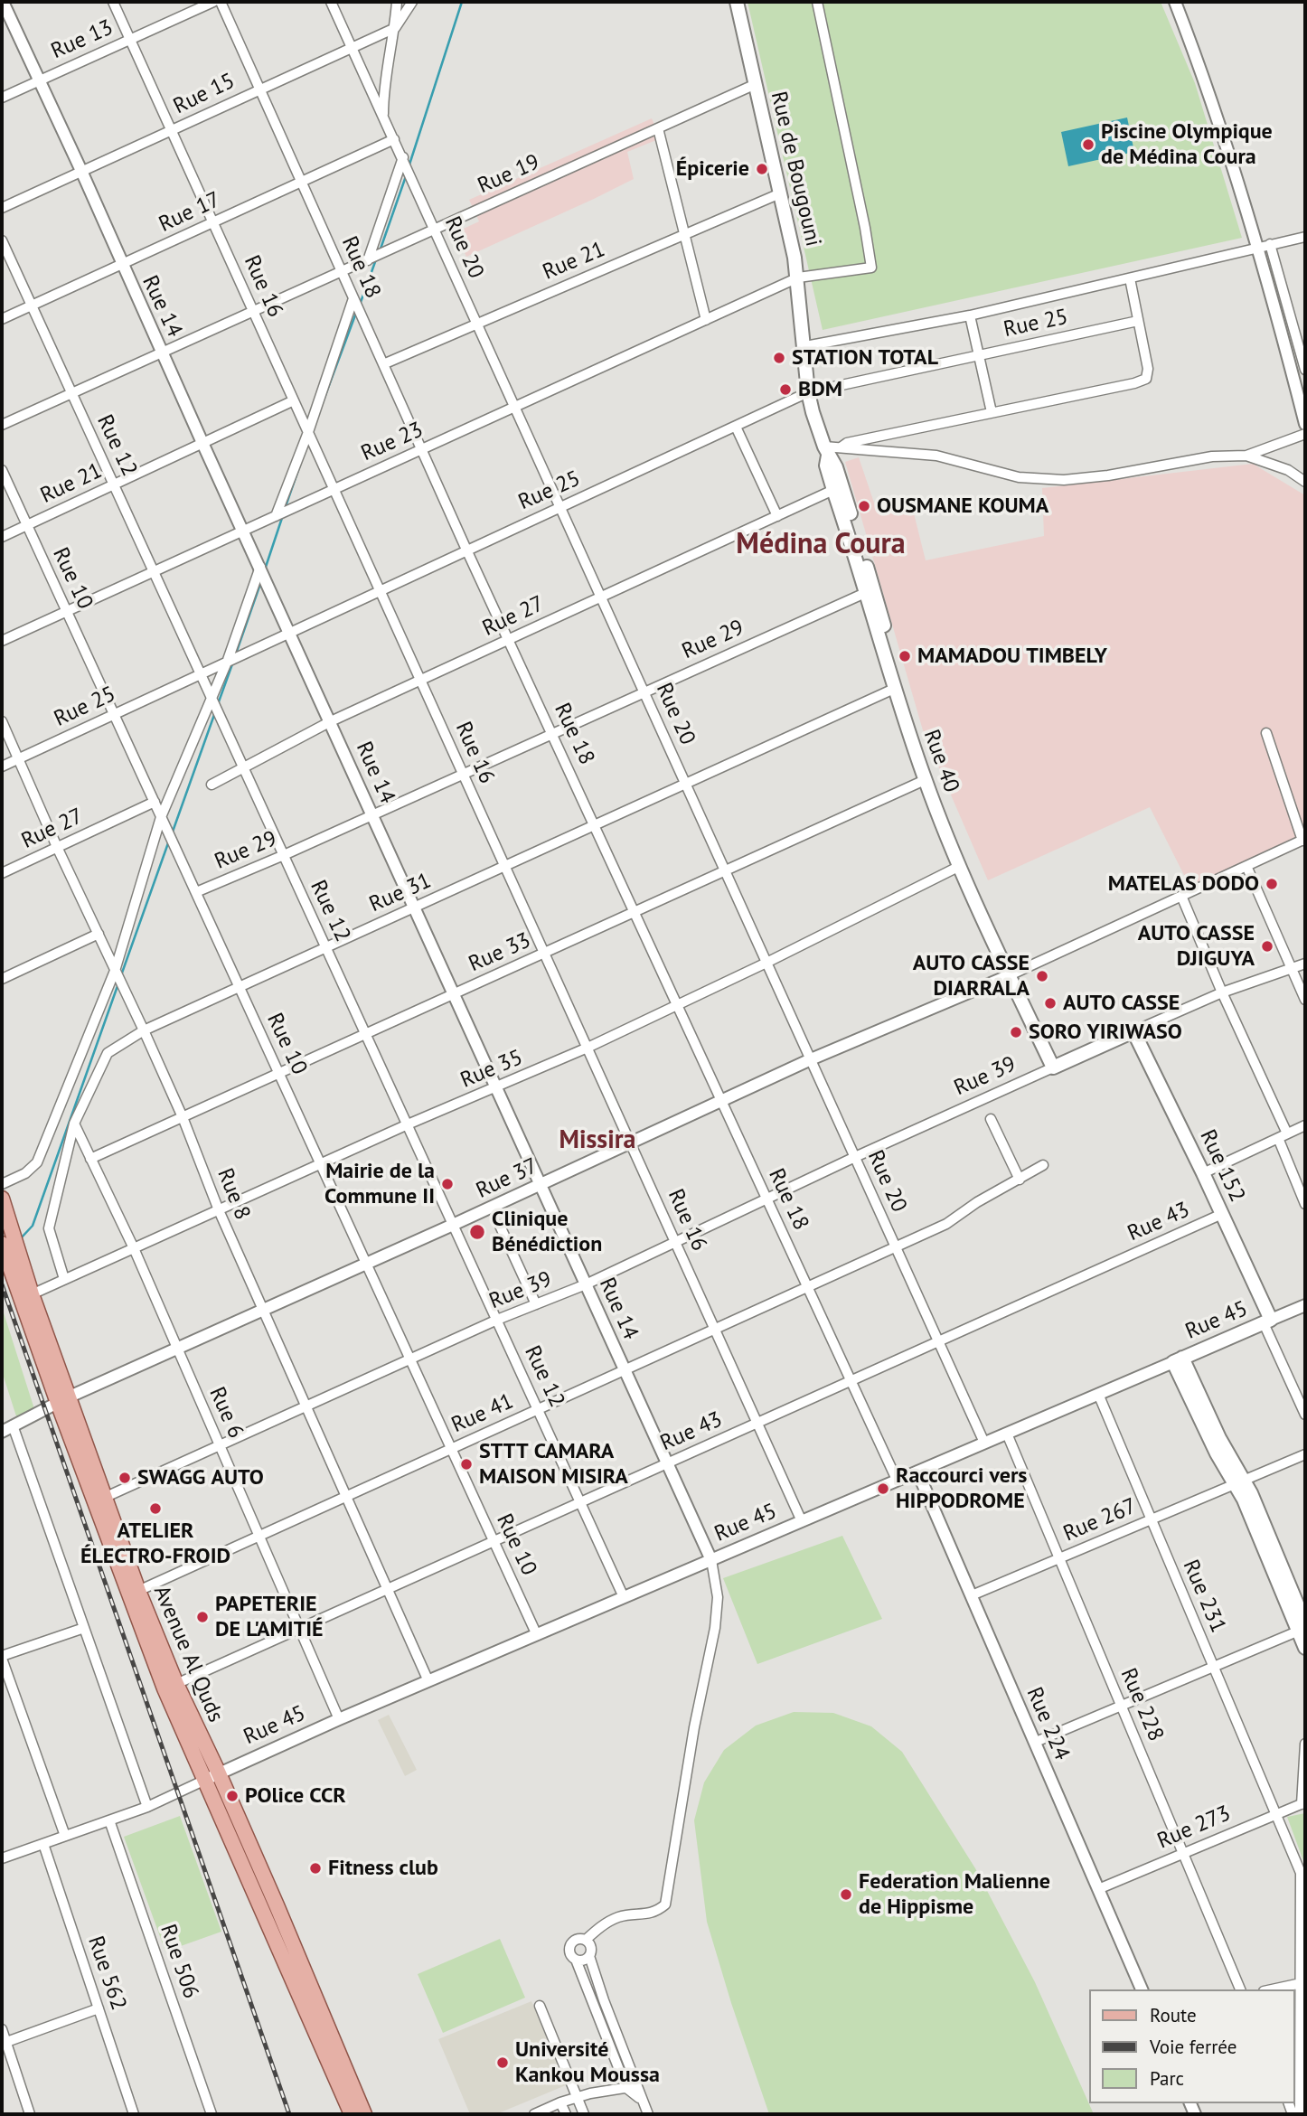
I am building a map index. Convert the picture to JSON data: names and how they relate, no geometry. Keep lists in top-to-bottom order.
{
  "streets": {
    "main road": [
      "Rue de Bougouni",
      "Rue 40",
      "Rue 152",
      "Rue 45",
      "Avenue Al Quds"
    ],
    "street": [
      "Rue 13",
      "Rue 15",
      "Rue 19",
      "Rue 17",
      "Rue 20",
      "Rue 21",
      "Rue 18",
      "Rue 16",
      "Rue 14",
      "Rue 25",
      "Rue 23",
      "Rue 12",
      "Rue 10",
      "Rue 27",
      "Rue 29",
      "Rue 31",
      "Rue 33",
      "Rue 35",
      "Rue 39",
      "Rue 37",
      "Rue 8",
      "Rue 43",
      "Rue 6",
      "Rue 41",
      "Rue 267",
      "Rue 231",
      "Rue 228",
      "Rue 224",
      "Rue 273",
      "Rue 506",
      "Rue 562"
    ]
  },
  "crossings": [
    ["Rue 13", "Rue 16"],
    ["Rue 13", "Rue 14"],
    ["Rue 15", "Rue 20"],
    ["Rue 15", "Rue 18"],
    ["Rue 15", "Rue 16"],
    ["Rue 15", "Rue 14"],
    ["Rue de Bougouni", "Rue 19"],
    ["Rue de Bougouni", "Rue 21"],
    ["Rue de Bougouni", "Rue 23"],
    ["Rue de Bougouni", "Rue 40"],
    ["Rue 19", "Rue 20"],
    ["Rue 19", "Rue 18"],
    ["Rue 19", "Rue 16"],
    ["Rue 19", "Rue 14"],
    ["Rue 19", "Rue 12"],
    ["Rue 17", "Rue 20"],
    ["Rue 17", "Rue 18"],
    ["Rue 17", "Rue 16"],
    ["Rue 17", "Rue 14"],
    ["Rue 17", "Rue 12"],
    ["Rue 20", "Rue 21"],
    ["Rue 20", "Rue 25"],
    ["Rue 20", "Rue 23"],
    ["Rue 20", "Rue 27"],
    ["Rue 20", "Rue 29"],
    ["Rue 20", "Rue 31"],
    ["Rue 20", "Rue 33"],
    ["Rue 20", "Rue 35"],
    ["Rue 20", "Rue 39"],
    ["Rue 20", "Rue 37"],
    ["Rue 20", "Rue 43"],
    ["Rue 20", "Rue 45"],
    ["Rue 20", "Rue 41"],
    ["Rue 21", "Rue 18"],
    ["Rue 21", "Rue 16"],
    ["Rue 21", "Rue 14"],
    ["Rue 21", "Rue 12"],
    ["Rue 21", "Rue 10"],
    ["Rue 18", "Rue 25"],
    ["Rue 18", "Rue 23"],
    ["Rue 18", "Rue 27"],
    ["Rue 18", "Rue 29"],
    ["Rue 18", "Rue 31"],
    ["Rue 18", "Rue 33"],
    ["Rue 18", "Rue 35"],
    ["Rue 18", "Rue 39"],
    ["Rue 18", "Rue 37"],
    ["Rue 18", "Rue 43"],
    ["Rue 18", "Rue 45"],
    ["Rue 18", "Rue 41"],
    ["Rue 16", "Rue 25"],
    ["Rue 16", "Rue 23"],
    ["Rue 16", "Rue 27"],
    ["Rue 16", "Rue 29"],
    ["Rue 16", "Rue 31"],
    ["Rue 16", "Rue 33"],
    ["Rue 16", "Rue 35"],
    ["Rue 16", "Rue 39"],
    ["Rue 16", "Rue 37"],
    ["Rue 16", "Rue 43"],
    ["Rue 16", "Rue 45"],
    ["Rue 16", "Rue 41"],
    ["Rue 14", "Rue 25"],
    ["Rue 14", "Rue 23"],
    ["Rue 14", "Rue 27"],
    ["Rue 14", "Rue 29"],
    ["Rue 14", "Rue 31"],
    ["Rue 14", "Rue 33"],
    ["Rue 14", "Rue 35"],
    ["Rue 14", "Rue 39"],
    ["Rue 14", "Rue 37"],
    ["Rue 14", "Rue 43"],
    ["Rue 14", "Rue 45"],
    ["Rue 14", "Rue 41"],
    ["Rue 25", "Rue 12"],
    ["Rue 25", "Rue 10"],
    ["Rue 25", "Rue 40"],
    ["Rue 25", "Rue 8"],
    ["Rue 23", "Rue 12"],
    ["Rue 23", "Rue 10"],
    ["Rue 12", "Rue 27"],
    ["Rue 12", "Rue 29"],
    ["Rue 12", "Rue 31"],
    ["Rue 12", "Rue 33"],
    ["Rue 12", "Rue 35"],
    ["Rue 12", "Rue 39"],
    ["Rue 12", "Rue 37"],
    ["Rue 12", "Rue 43"],
    ["Rue 12", "Rue 45"],
    ["Rue 12", "Rue 41"],
    ["Rue 10", "Rue 27"],
    ["Rue 10", "Rue 29"],
    ["Rue 10", "Rue 31"],
    ["Rue 10", "Rue 33"],
    ["Rue 10", "Rue 35"],
    ["Rue 10", "Rue 39"],
    ["Rue 10", "Rue 37"],
    ["Rue 10", "Rue 43"],
    ["Rue 10", "Rue 45"],
    ["Rue 10", "Rue 41"],
    ["Rue 27", "Rue 40"],
    ["Rue 27", "Rue 8"],
    ["Rue 29", "Rue 40"],
    ["Rue 40", "Rue 31"],
    ["Rue 40", "Rue 33"],
    ["Rue 40", "Rue 35"],
    ["Rue 40", "Rue 39"],
    ["Rue 40", "Rue 37"],
    ["Rue 31", "Rue 35"],
    ["Rue 31", "Rue 8"],
    ["Rue 31", "Rue 6"],
    ["Rue 33", "Rue 8"],
    ["Rue 33", "Rue 6"],
    ["Rue 35", "Rue 8"],
    ["Rue 35", "Rue 6"],
    ["Rue 35", "Avenue Al Quds"],
    ["Rue 39", "Rue 8"],
    ["Rue 39", "Rue 6"],
    ["Rue 39", "Avenue Al Quds"],
    ["Rue 152", "Rue 43"],
    ["Rue 152", "Rue 45"],
    ["Rue 37", "Rue 8"],
    ["Rue 37", "Rue 6"],
    ["Rue 37", "Avenue Al Quds"],
    ["Rue 8", "Rue 43"],
    ["Rue 8", "Rue 45"],
    ["Rue 8", "Rue 41"],
    ["Rue 43", "Rue 6"],
    ["Rue 43", "Avenue Al Quds"],
    ["Rue 45", "Rue 6"],
    ["Rue 45", "Rue 231"],
    ["Rue 45", "Avenue Al Quds"],
    ["Rue 45", "Rue 228"],
    ["Rue 45", "Rue 224"],
    ["Rue 6", "Rue 41"],
    ["Rue 41", "Avenue Al Quds"],
    ["Rue 267", "Rue 231"],
    ["Rue 267", "Rue 228"],
    ["Rue 267", "Rue 224"],
    ["Rue 231", "Rue 273"],
    ["Rue 228", "Rue 273"],
    ["Rue 224", "Rue 273"]
  ],
  "districts": ["Médina Coura", "Missira"],
  "places": [
    "Piscine Olympique de Médina Coura",
    "Épicerie",
    "STATION TOTAL",
    "BDM",
    "OUSMANE KOUMA",
    "MAMADOU TIMBELY",
    "MATELAS DODO",
    "AUTO CASSE DJIGUYA",
    "AUTO CASSE DIARRALA",
    "AUTO CASSE",
    "SORO YIRIWASO",
    "Mairie de la Commune II",
    "Clinique Bénédiction",
    "STTT CAMARA MAISON MISIRA",
    "SWAGG AUTO",
    "Raccourci vers HIPPODROME",
    "ATELIER ÉLECTRO-FROID",
    "PAPETERIE DE L'AMITIÉ",
    "POlice CCR",
    "Fitness club",
    "Federation Malienne de Hippisme",
    "Université Kankou Moussa"
  ],
  "legend": ["Route", "Voie ferrée", "Parc"]
}
